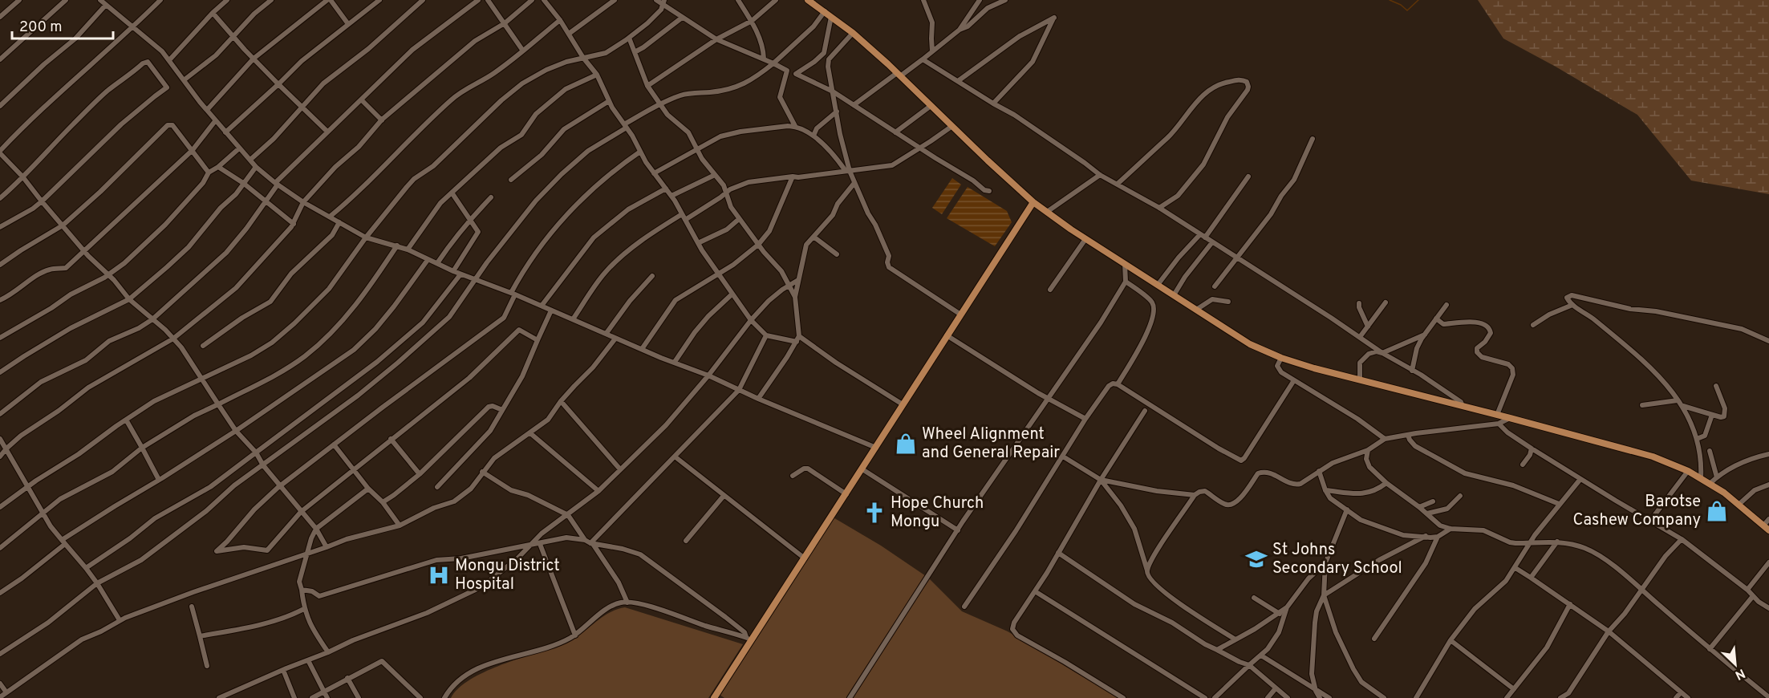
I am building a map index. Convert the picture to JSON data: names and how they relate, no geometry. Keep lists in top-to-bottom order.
{
  "places": {
    "shop": ["Wheel Alignment and General Repair", "Barotse Cashew Company"],
    "church": ["Hope Church Mongu"],
    "school or university": ["St Johns Secondary School"],
    "hospital": ["Mongu District Hospital"]
  },
  "scale_bar": "200 m",
  "north": "bottom right"
}
